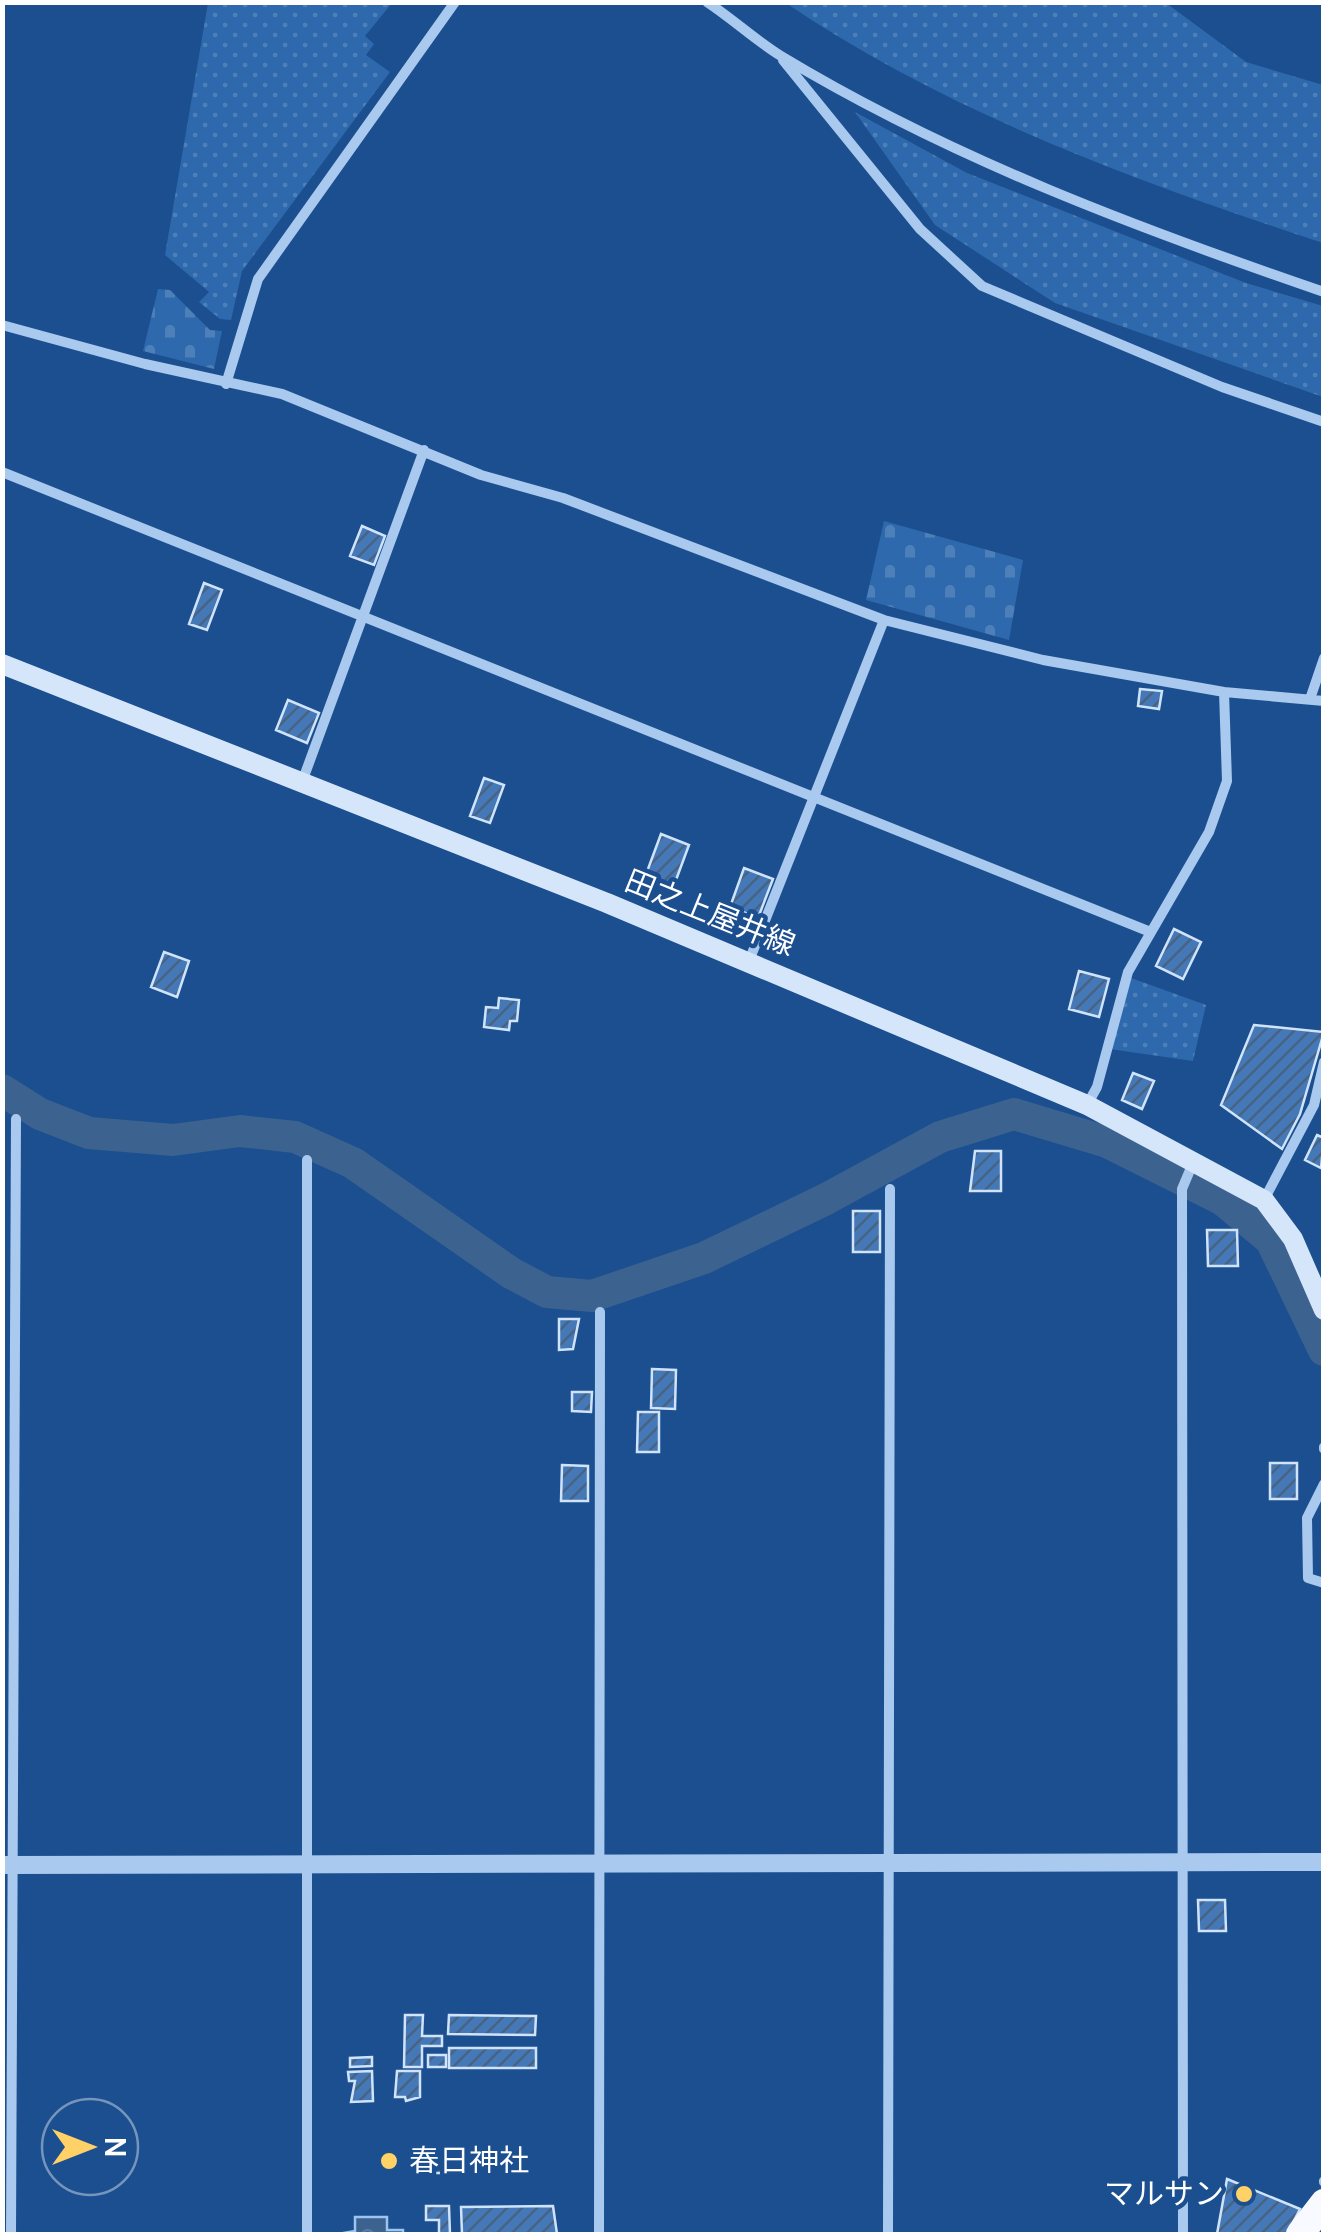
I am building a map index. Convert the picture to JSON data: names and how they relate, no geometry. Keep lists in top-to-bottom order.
{
  "streets": {
    "main road": ["田之上屋井線"]
  },
  "places": ["春日神社", "マルサン"],
  "north": "right"
}
